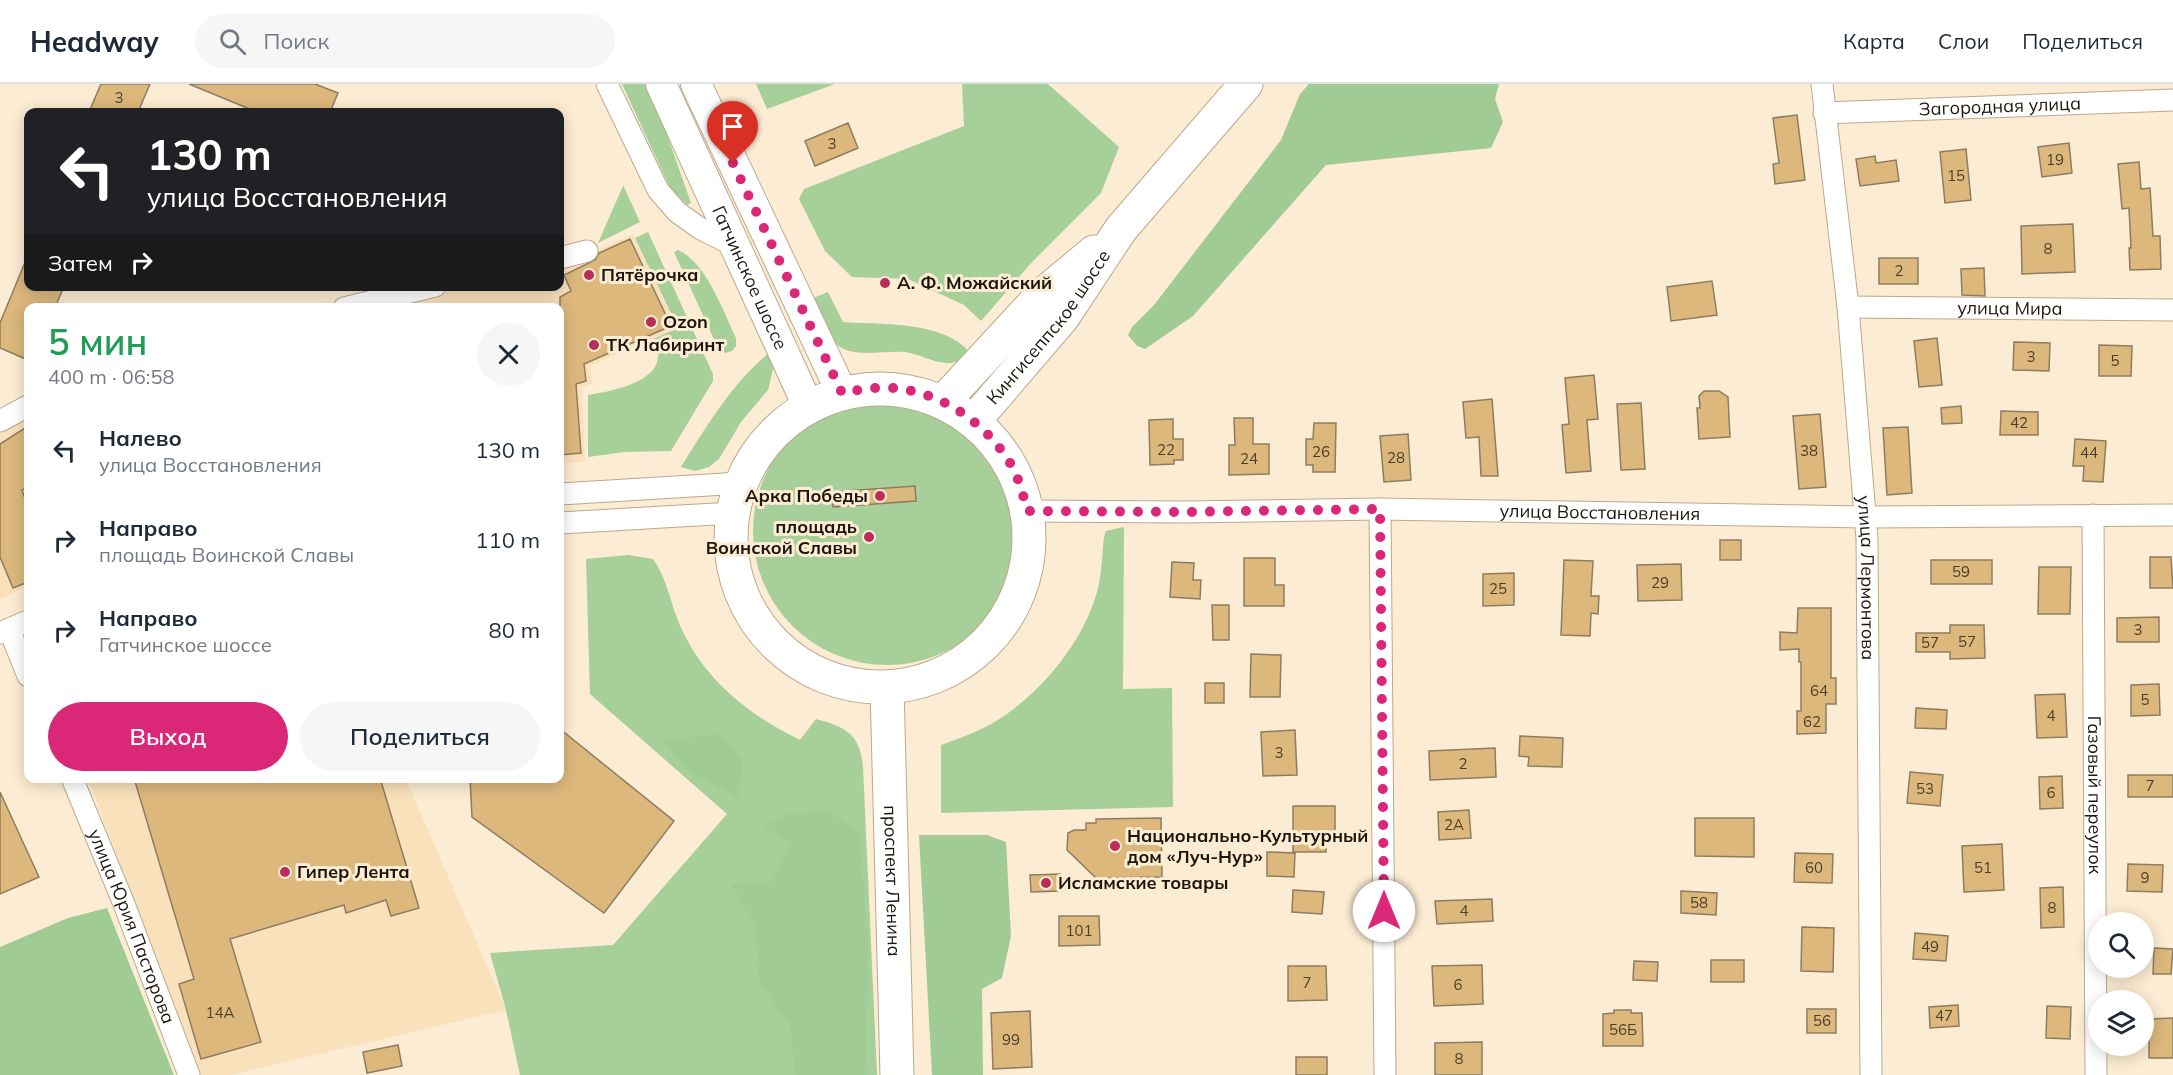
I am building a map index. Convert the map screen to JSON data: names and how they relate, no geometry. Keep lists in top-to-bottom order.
{
  "streets": {
    "main road": ["Гатчинское шоссе", "Кингисеппское шоссе", "проспект Ленина"],
    "street": [
      "Загородная улица",
      "улица Мира",
      "улица Восстановления",
      "улица Лермонтова",
      "Газовый переулок",
      "улица Юрия Пасторова"
    ]
  },
  "crossings": [
    ["Загородная улица", "улица Лермонтова"],
    ["улица Мира", "улица Лермонтова"],
    ["улица Восстановления", "улица Лермонтова"],
    ["улица Восстановления", "Газовый переулок"]
  ],
  "places": [
    "Пятёрочка",
    "А. Ф. Можайский",
    "Ozon",
    "ТК Лабиринт",
    "Арка Победы",
    "площадь Воинской Славы",
    "Национально-Культурный дом «Луч-Нур»",
    "Гипер Лента",
    "Исламские товары"
  ],
  "house_numbers": [
    "3",
    "3",
    "19",
    "15",
    "8",
    "2",
    "3",
    "5",
    "42",
    "22",
    "38",
    "26",
    "44",
    "28",
    "24",
    "59",
    "29",
    "25",
    "3",
    "57",
    "57",
    "64",
    "5",
    "4",
    "62",
    "3",
    "2",
    "7",
    "53",
    "6",
    "2А",
    "60",
    "51",
    "9",
    "58",
    "8",
    "4",
    "101",
    "49",
    "7",
    "6",
    "14А",
    "47",
    "56",
    "56Б",
    "99",
    "8"
  ],
  "page": {
    "header": "Headway",
    "search": "Поиск",
    "nav": ["Карта", "Слои", "Поделиться"],
    "turn": ["130 m", "улица Восстановления"],
    "then": "Затем",
    "heading": ["5 мин", "400 m · 06:58"],
    "list": [
      {
        "name": "Налево",
        "note": "улица Восстановления",
        "value": "130 m"
      },
      {
        "name": "Направо",
        "note": "площадь Воинской Славы",
        "value": "110 m"
      },
      {
        "name": "Направо",
        "note": "Гатчинское шоссе",
        "value": "80 m"
      }
    ],
    "buttons": ["Выход", "Поделиться"]
  }
}
